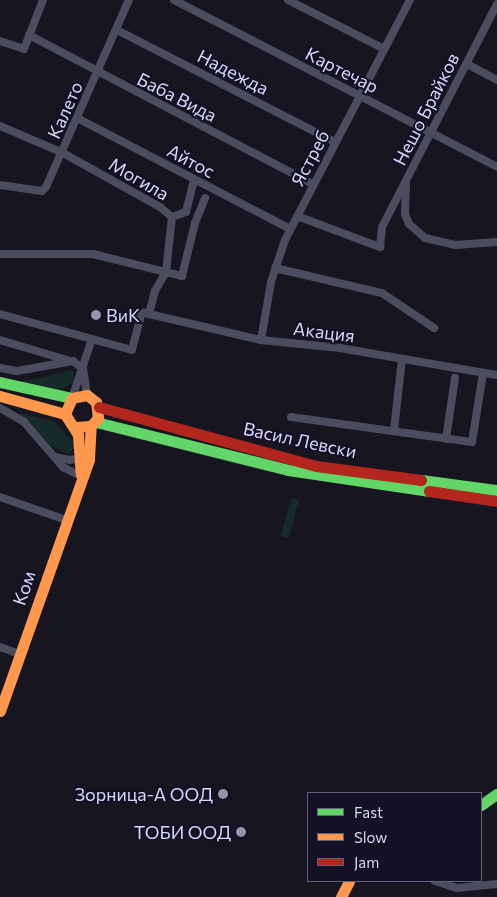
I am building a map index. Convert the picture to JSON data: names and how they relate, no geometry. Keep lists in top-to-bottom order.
{
  "streets": {
    "main road": ["Васил Левски", "Ком"],
    "street": [
      "Картечар",
      "Надежда",
      "Баба Вида",
      "Нешо Брайков",
      "Калето",
      "Ястреб",
      "Айтос",
      "Могила",
      "Акация"
    ]
  },
  "crossings": [
    ["Картечар", "Нешо Брайков"],
    ["Картечар", "Ястреб"],
    ["Надежда", "Калето"],
    ["Надежда", "Ястреб"],
    ["Баба Вида", "Калето"],
    ["Баба Вида", "Ястреб"],
    ["Нешо Брайков", "Ястреб"],
    ["Калето", "Айтос"],
    ["Калето", "Могила"],
    ["Ястреб", "Айтос"],
    ["Ястреб", "Акация"],
    ["Могила", "Акация"],
    ["Васил Левски", "Ком"]
  ],
  "places": ["ВиК", "Зорница-А ООД", "ТОБИ ООД"],
  "legend": ["Fast", "Slow", "Jam"]
}
